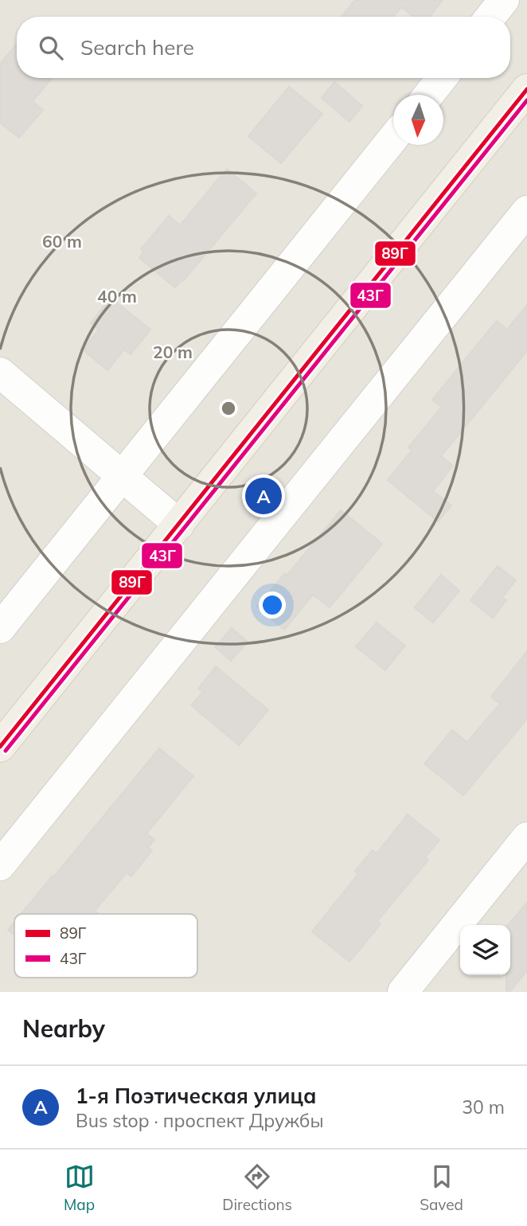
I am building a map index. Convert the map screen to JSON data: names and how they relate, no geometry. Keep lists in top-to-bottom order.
{
  "lines": ["transit line 89Г", "transit line 43Г"],
  "legend": ["89Г", "43Г"],
  "north": "bottom",
  "page": {
    "search": "Search here",
    "pins": "A",
    "heading": "Nearby",
    "list": [
      {
        "mark": "A",
        "name": "1-я Поэтическая улица",
        "note": "Bus stop · проспект Дружбы",
        "value": "30 m"
      }
    ],
    "nav": ["Map", "Directions", "Saved"]
  },
  "rings": ["60 m", "40 m", "20 m"]
}
